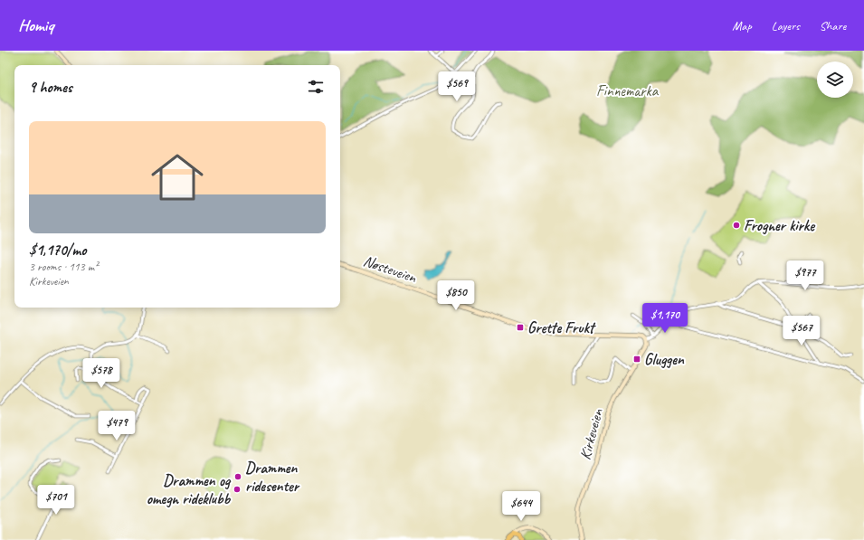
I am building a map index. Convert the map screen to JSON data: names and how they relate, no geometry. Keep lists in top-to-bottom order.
{
  "streets": {
    "main road": ["Nøsteveien", "Kirkeveien"]
  },
  "crossings": [
    ["Nøsteveien", "Kirkeveien"]
  ],
  "parks": ["Finnemarka"],
  "places": {
    "other": ["Frogner kirke", "Drammen ridesenter", "Drammen og omegn rideklubb"],
    "transit": ["Grette Frukt", "Gluggen"]
  },
  "page": {
    "header": "Homiq",
    "nav": ["Map", "Layers", "Share"],
    "heading": "9 homes",
    "price": [
      "$569",
      "$977",
      "$850",
      "$1,170",
      "$567",
      "$578",
      "$479",
      "$701",
      "$644"
    ],
    "list": [
      {
        "name": "$1,170/mo",
        "note": "3 rooms · 113 m² · Kirkeveien"
      }
    ]
  }
}
